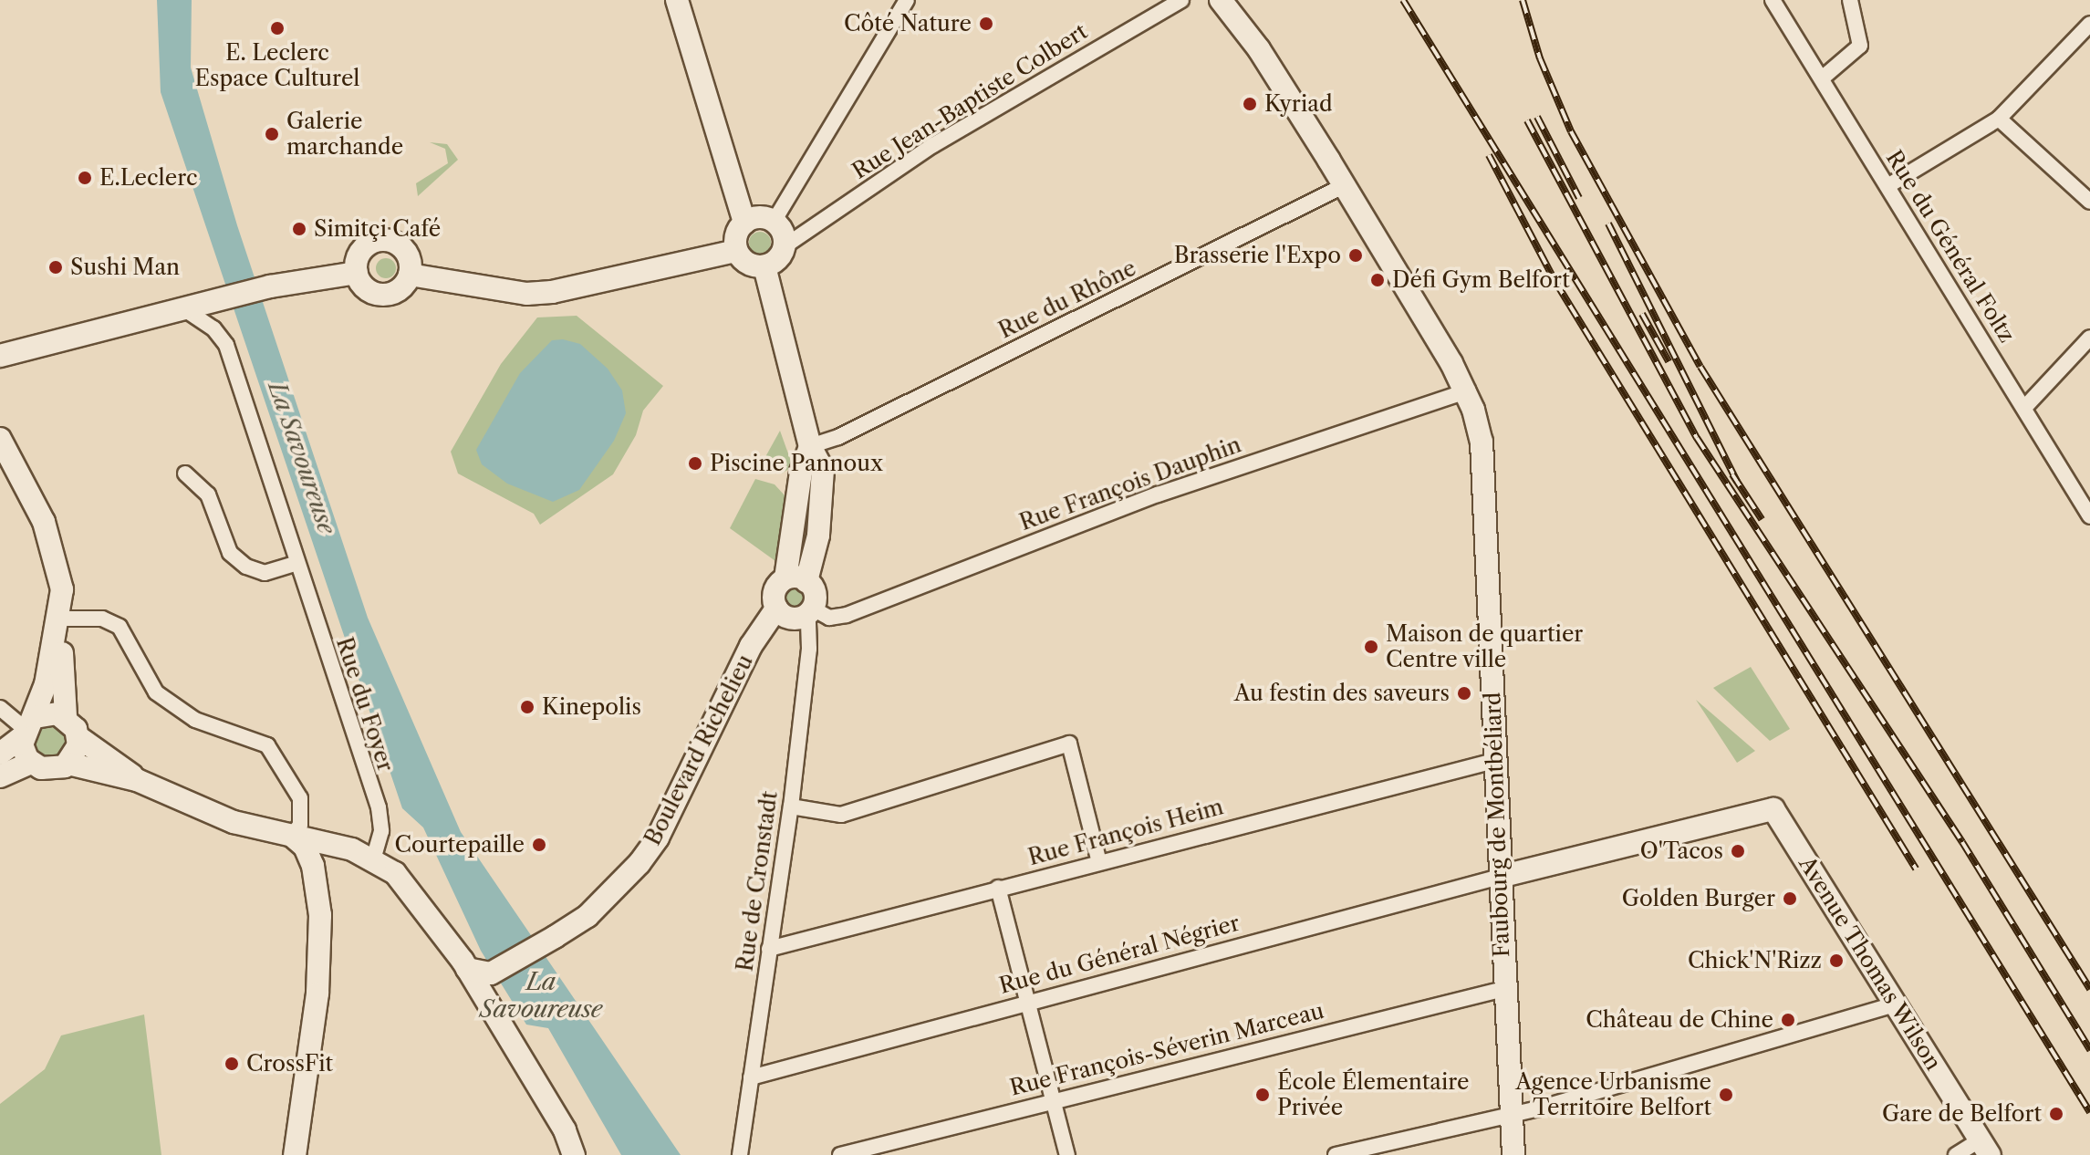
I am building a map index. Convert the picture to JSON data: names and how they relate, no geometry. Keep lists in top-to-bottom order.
{
  "streets": {
    "main road": ["Boulevard Richelieu", "Faubourg de Montbéliard", "Avenue Thomas Wilson"],
    "street": [
      "Rue Jean-Baptiste Colbert",
      "Rue du Général Foltz",
      "Rue du Rhône",
      "Rue François Dauphin",
      "Rue du Foyer",
      "Rue François Heim",
      "Rue de Cronstadt",
      "Rue du Général Négrier",
      "Rue François-Séverin Marceau"
    ]
  },
  "crossings": [
    ["Rue du Rhône", "Faubourg de Montbéliard"],
    ["Rue François Dauphin", "Boulevard Richelieu"],
    ["Rue François Dauphin", "Faubourg de Montbéliard"],
    ["Rue François Dauphin", "Rue de Cronstadt"],
    ["Boulevard Richelieu", "Rue de Cronstadt"],
    ["Faubourg de Montbéliard", "Rue François Heim"],
    ["Faubourg de Montbéliard", "Rue du Général Négrier"],
    ["Faubourg de Montbéliard", "Avenue Thomas Wilson"],
    ["Faubourg de Montbéliard", "Rue François-Séverin Marceau"],
    ["Rue François Heim", "Rue de Cronstadt"],
    ["Rue de Cronstadt", "Rue du Général Négrier"],
    ["Rue du Général Négrier", "Avenue Thomas Wilson"]
  ],
  "water": ["La Savoureuse"],
  "places": [
    "Côté Nature",
    "E. Leclerc Espace Culturel",
    "Kyriad",
    "Galerie marchande",
    "E.Leclerc",
    "Simitçi Café",
    "Brasserie l'Expo",
    "Sushi Man",
    "Défi Gym Belfort",
    "Piscine Pannoux",
    "Maison de quartier Centre ville",
    "Au festin des saveurs",
    "Kinepolis",
    "Courtepaille",
    "O'Tacos",
    "Golden Burger",
    "Chick'N'Rizz",
    "Château de Chine",
    "CrossFit",
    "École Élementaire Privée",
    "Agence Urbanisme Territoire Belfort",
    "Gare de Belfort"
  ]
}
